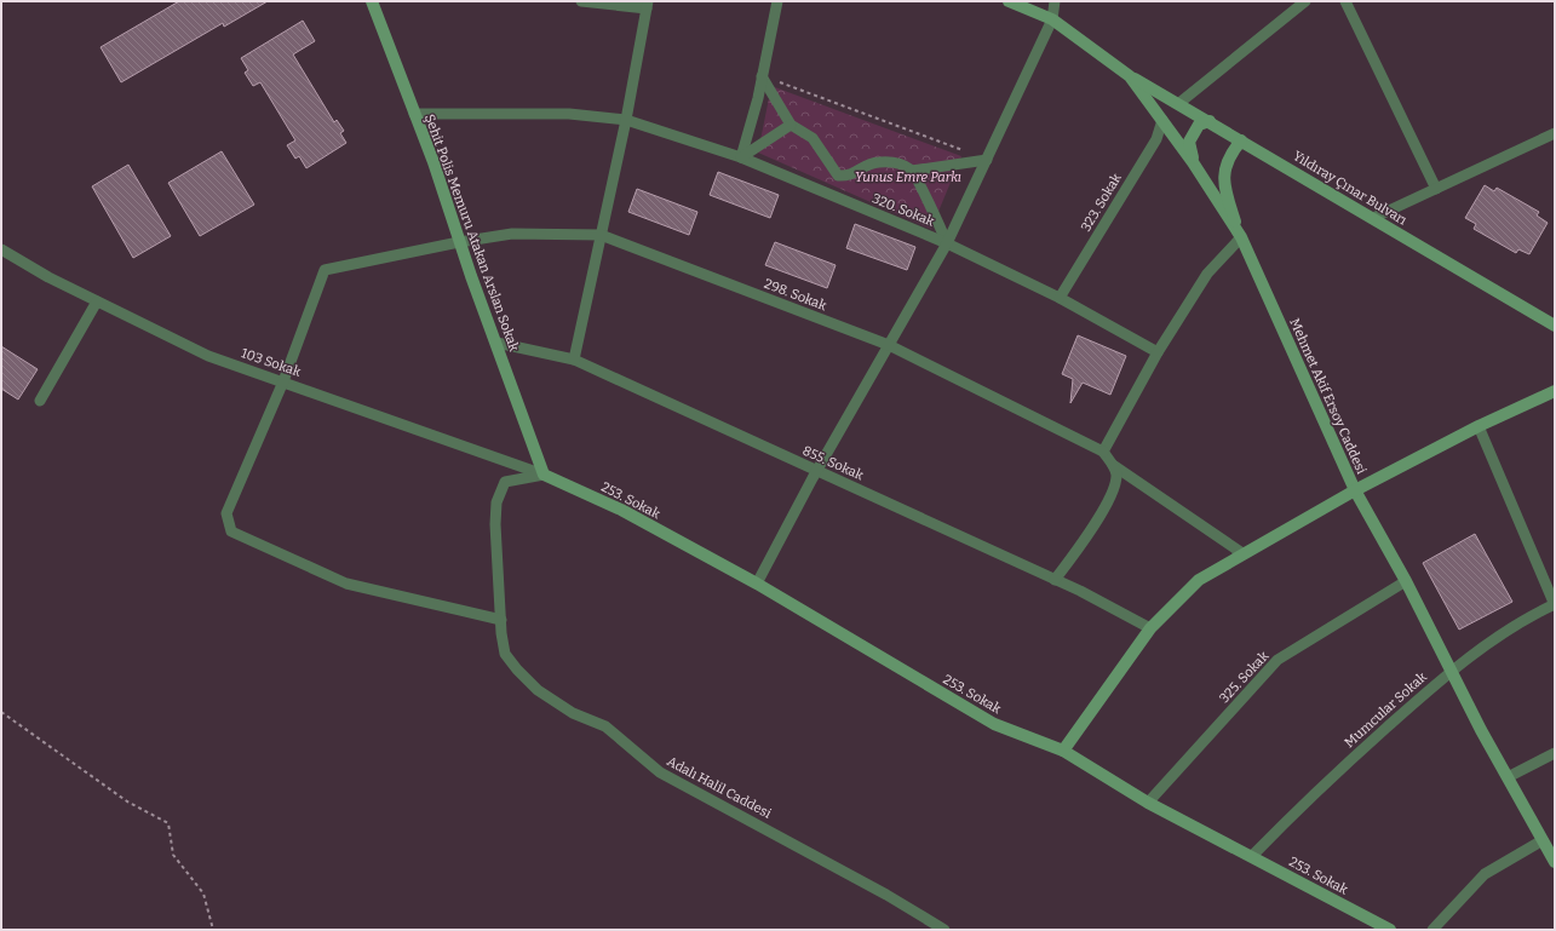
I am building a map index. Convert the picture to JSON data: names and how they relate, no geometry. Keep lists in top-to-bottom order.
{
  "streets": {
    "street": [
      "Yıldıray Çınar Bulvarı",
      "323. Sokak",
      "320. Sokak",
      "Şehit Polis Memuru Atakan Arslan Sokak",
      "298. Sokak",
      "103 Sokak",
      "Mehmet Akif Ersoy Caddesi",
      "855. Sokak",
      "253. Sokak",
      "325. Sokak",
      "Mumcular Sokak",
      "Adalı Halil Caddesi"
    ]
  },
  "crossings": [
    ["Yıldıray Çınar Bulvarı", "Mehmet Akif Ersoy Caddesi"],
    ["323. Sokak", "320. Sokak"],
    ["323. Sokak", "Mehmet Akif Ersoy Caddesi"],
    ["320. Sokak", "Şehit Polis Memuru Atakan Arslan Sokak"],
    ["Şehit Polis Memuru Atakan Arslan Sokak", "298. Sokak"],
    ["Şehit Polis Memuru Atakan Arslan Sokak", "103 Sokak"],
    ["Şehit Polis Memuru Atakan Arslan Sokak", "855. Sokak"],
    ["Şehit Polis Memuru Atakan Arslan Sokak", "253. Sokak"],
    ["Şehit Polis Memuru Atakan Arslan Sokak", "Adalı Halil Caddesi"],
    ["298. Sokak", "103 Sokak"],
    ["103 Sokak", "253. Sokak"],
    ["103 Sokak", "Adalı Halil Caddesi"],
    ["Mehmet Akif Ersoy Caddesi", "325. Sokak"],
    ["Mehmet Akif Ersoy Caddesi", "Mumcular Sokak"],
    ["253. Sokak", "325. Sokak"],
    ["253. Sokak", "Mumcular Sokak"],
    ["253. Sokak", "Adalı Halil Caddesi"]
  ],
  "parks": ["Yunus Emre Parkı"]
}
